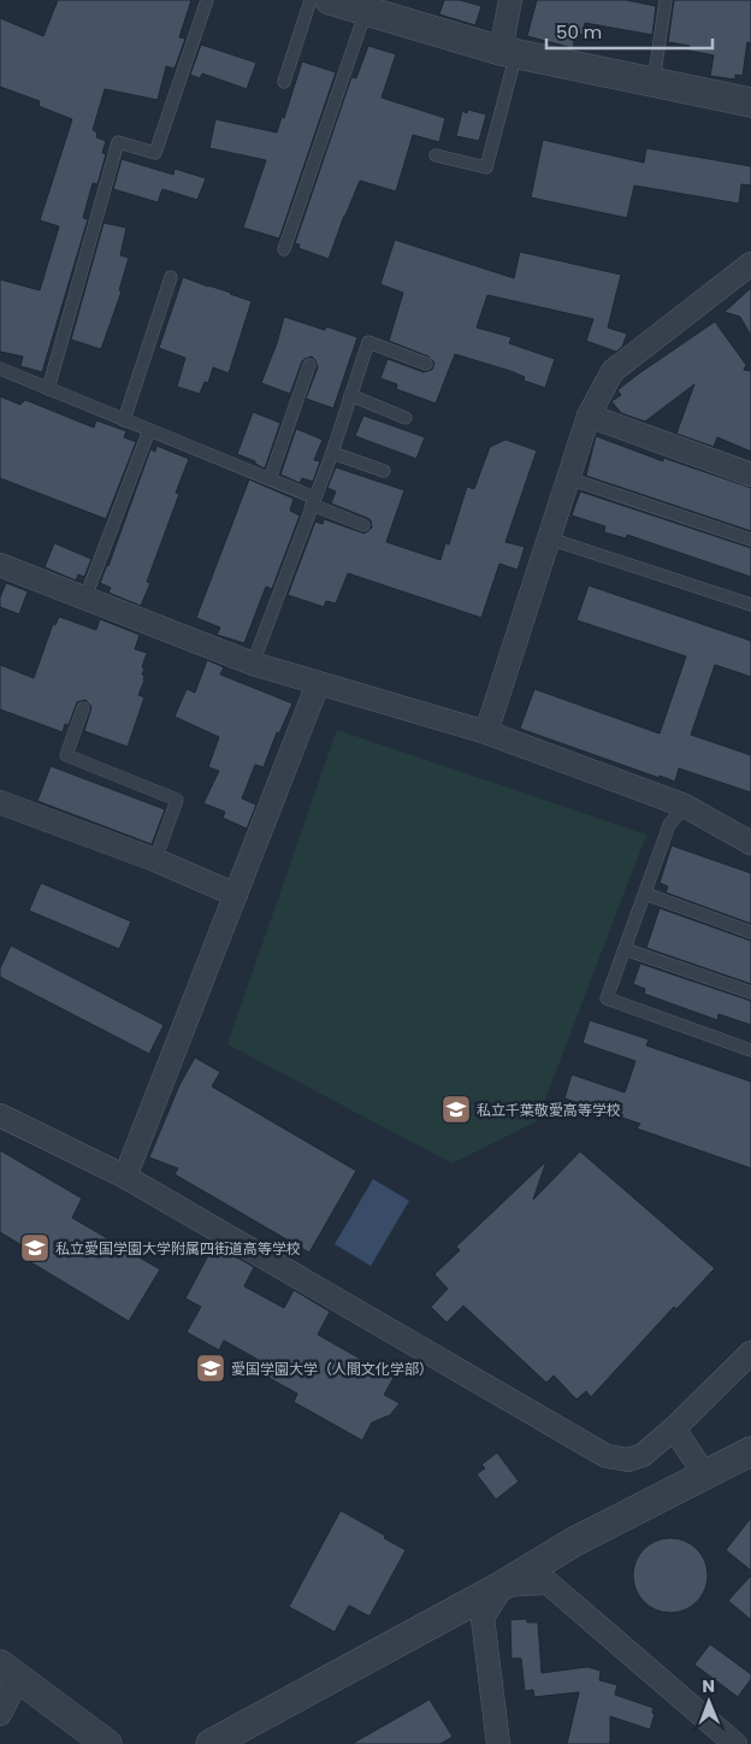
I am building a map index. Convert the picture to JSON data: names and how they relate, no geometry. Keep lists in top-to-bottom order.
{
  "places": {
    "school or university": ["私立千葉敬愛高等学校", "私立愛国学園大学附属四街道高等学校", "愛国学園大学（人間文化学部）"]
  },
  "scale_bar": "50 m",
  "north": "top"
}
